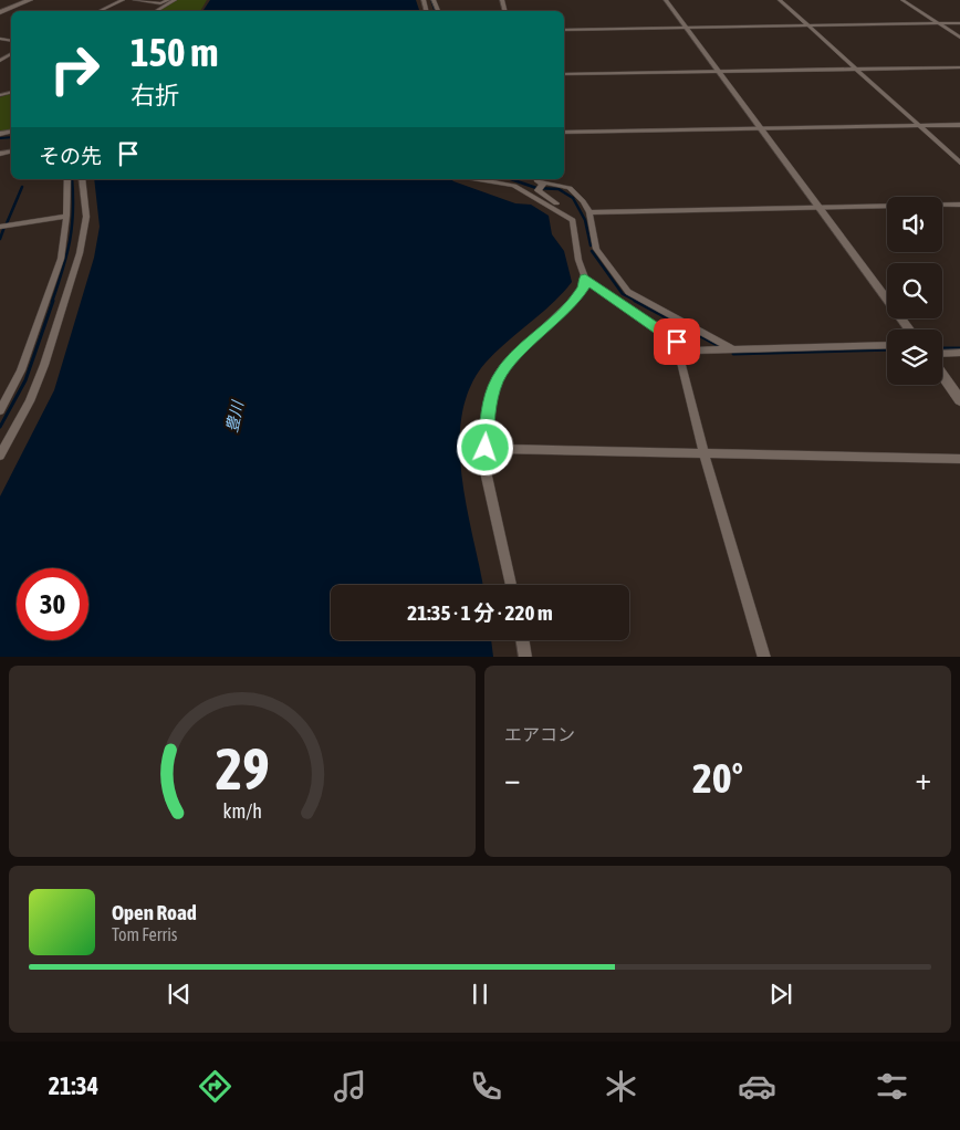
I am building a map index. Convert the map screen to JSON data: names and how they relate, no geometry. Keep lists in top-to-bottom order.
{
  "water": ["豊川"],
  "page": {
    "turn": ["150 m", "右折"],
    "then": "その先",
    "limit": "30",
    "trip": "21:35 · 1 分 · 220 m",
    "tile": "エアコン",
    "heat": ["−", "20°", "+"],
    "song": ["Open Road", "Tom Ferris"],
    "tabs": "21:34",
    "gauge": ["29", "km/h"]
  }
}
